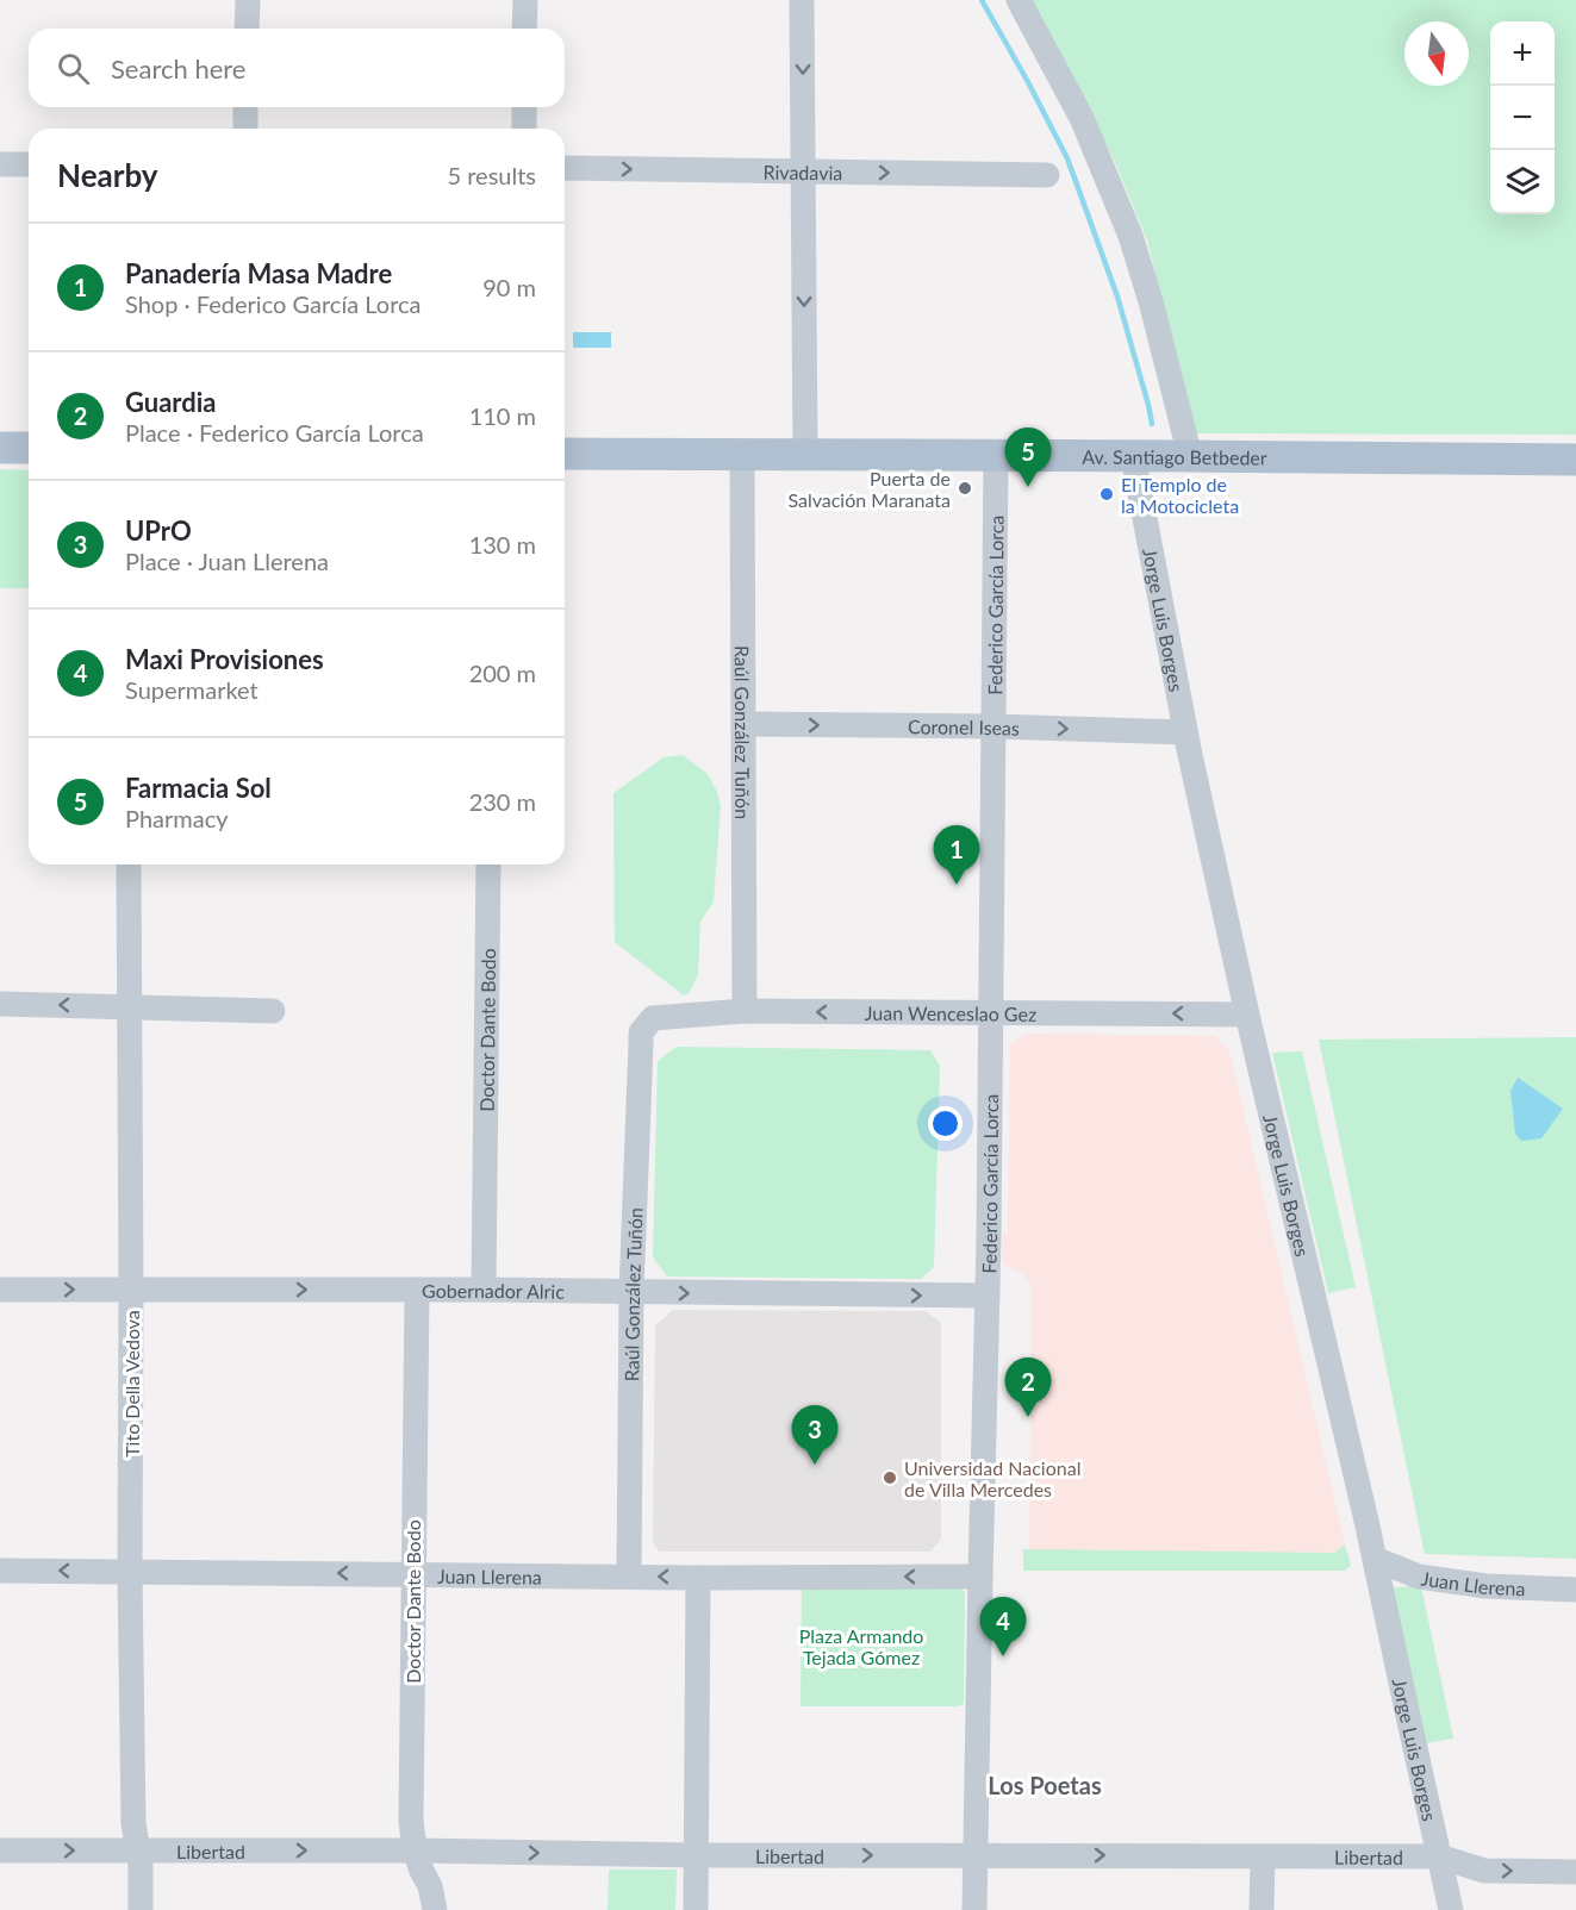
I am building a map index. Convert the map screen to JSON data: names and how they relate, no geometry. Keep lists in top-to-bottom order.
{
  "streets": {
    "main road": ["Av. Santiago Betbeder"],
    "street": [
      "Rivadavia",
      "Federico García Lorca",
      "Jorge Luis Borges",
      "Coronel Iseas",
      "Raúl González Tuñón",
      "Juan Wenceslao Gez",
      "Doctor Dante Bodo",
      "Gobernador Alric",
      "Tito Della Vedova",
      "Juan Llerena",
      "Libertad"
    ]
  },
  "crossings": [
    ["Av. Santiago Betbeder", "Federico García Lorca"],
    ["Av. Santiago Betbeder", "Jorge Luis Borges"],
    ["Av. Santiago Betbeder", "Raúl González Tuñón"],
    ["Federico García Lorca", "Coronel Iseas"],
    ["Federico García Lorca", "Juan Wenceslao Gez"],
    ["Federico García Lorca", "Gobernador Alric"],
    ["Federico García Lorca", "Juan Llerena"],
    ["Federico García Lorca", "Libertad"],
    ["Jorge Luis Borges", "Coronel Iseas"],
    ["Jorge Luis Borges", "Juan Wenceslao Gez"],
    ["Jorge Luis Borges", "Juan Llerena"],
    ["Jorge Luis Borges", "Libertad"],
    ["Coronel Iseas", "Raúl González Tuñón"],
    ["Raúl González Tuñón", "Juan Wenceslao Gez"],
    ["Raúl González Tuñón", "Gobernador Alric"],
    ["Raúl González Tuñón", "Juan Llerena"],
    ["Doctor Dante Bodo", "Gobernador Alric"],
    ["Doctor Dante Bodo", "Juan Llerena"],
    ["Doctor Dante Bodo", "Libertad"],
    ["Gobernador Alric", "Tito Della Vedova"],
    ["Tito Della Vedova", "Juan Llerena"],
    ["Tito Della Vedova", "Libertad"]
  ],
  "one_way": [
    "Rivadavia",
    "Coronel Iseas",
    "Juan Wenceslao Gez",
    "Gobernador Alric",
    "Juan Llerena",
    "Libertad"
  ],
  "districts": ["Los Poetas"],
  "parks": ["Plaza Armando Tejada Gómez"],
  "places": ["Puerta de Salvación Maranata", "El Templo de la Motocicleta", "Universidad Nacional de Villa Mercedes"],
  "north": "bottom",
  "page": {
    "map_buttons": ["+", "−"],
    "search": "Search here",
    "heading": ["Nearby", "5 results"],
    "list": [
      {
        "mark": "1",
        "name": "Panadería Masa Madre",
        "note": "Shop · Federico García Lorca",
        "value": "90 m"
      },
      {
        "mark": "2",
        "name": "Guardia",
        "note": "Place · Federico García Lorca",
        "value": "110 m"
      },
      {
        "mark": "3",
        "name": "UPrO",
        "note": "Place · Juan Llerena",
        "value": "130 m"
      },
      {
        "mark": "4",
        "name": "Maxi Provisiones",
        "note": "Supermarket",
        "value": "200 m"
      },
      {
        "mark": "5",
        "name": "Farmacia Sol",
        "note": "Pharmacy",
        "value": "230 m"
      }
    ],
    "pins": [
      "5",
      "1",
      "2",
      "3",
      "4"
    ]
  }
}
